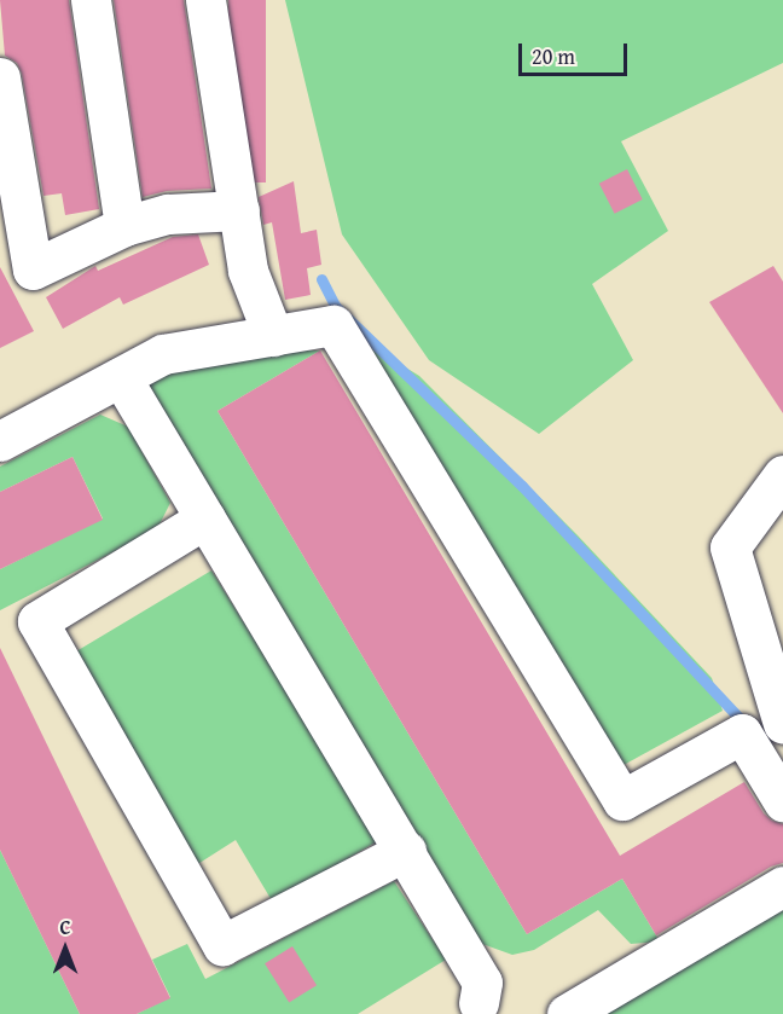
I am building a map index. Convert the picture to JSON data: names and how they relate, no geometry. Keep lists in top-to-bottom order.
{
  "scale_bar": "20 m",
  "north": "top"
}
